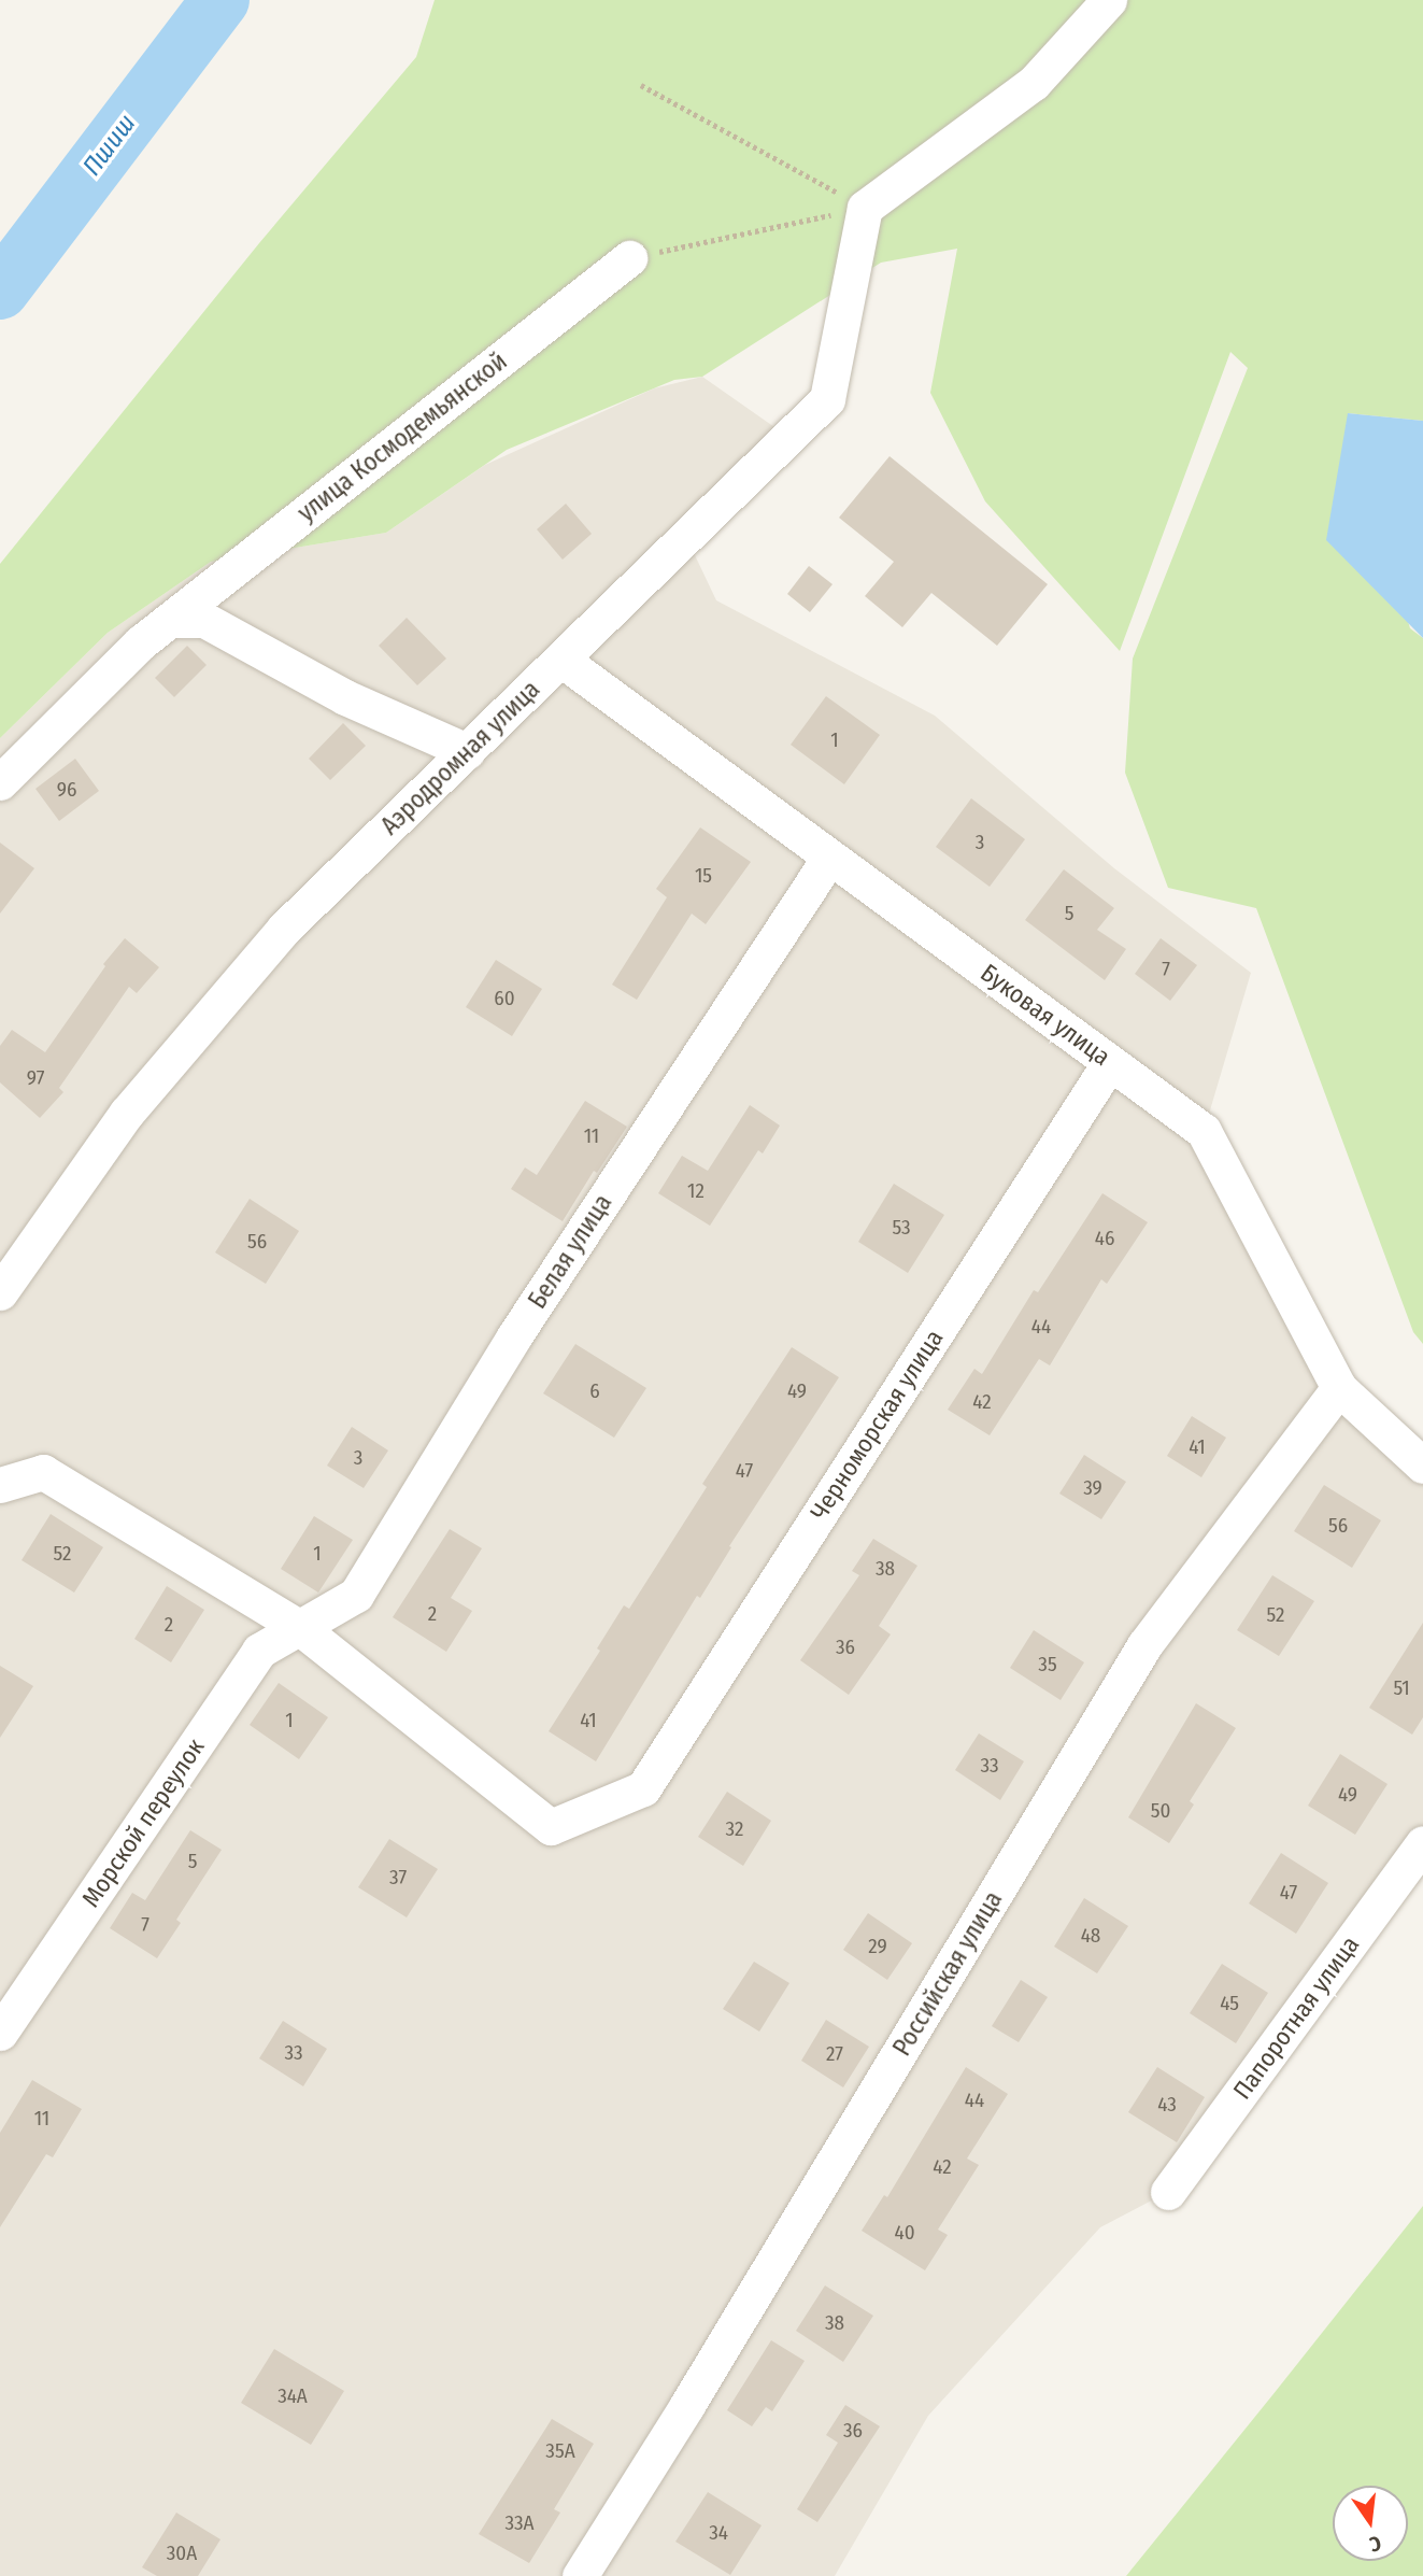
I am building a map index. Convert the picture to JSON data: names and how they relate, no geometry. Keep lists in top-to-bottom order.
{
  "streets": {
    "street": [
      "улица Космодемьянской",
      "Аэродромная улица",
      "Буковая улица",
      "Белая улица",
      "Черноморская улица",
      "Морской переулок",
      "Российская улица",
      "Папоротная улица"
    ]
  },
  "crossings": [
    ["Аэродромная улица", "Буковая улица"],
    ["Буковая улица", "Белая улица"],
    ["Буковая улица", "Черноморская улица"],
    ["Буковая улица", "Российская улица"],
    ["Белая улица", "Черноморская улица"],
    ["Белая улица", "Морской переулок"],
    ["Черноморская улица", "Морской переулок"]
  ],
  "water": ["Пшиш"],
  "house_numbers": [
    "1",
    "96",
    "3",
    "15",
    "5",
    "7",
    "60",
    "97",
    "11",
    "12",
    "53",
    "46",
    "56",
    "44",
    "6",
    "49",
    "42",
    "41",
    "3",
    "47",
    "39",
    "56",
    "52",
    "1",
    "38",
    "2",
    "52",
    "2",
    "36",
    "35",
    "51",
    "1",
    "41",
    "33",
    "49",
    "50",
    "32",
    "5",
    "37",
    "47",
    "7",
    "48",
    "29",
    "45",
    "33",
    "27",
    "44",
    "43",
    "11",
    "42",
    "40",
    "38",
    "34А",
    "36",
    "35А",
    "33А",
    "34",
    "30А"
  ],
  "north": "bottom"
}
